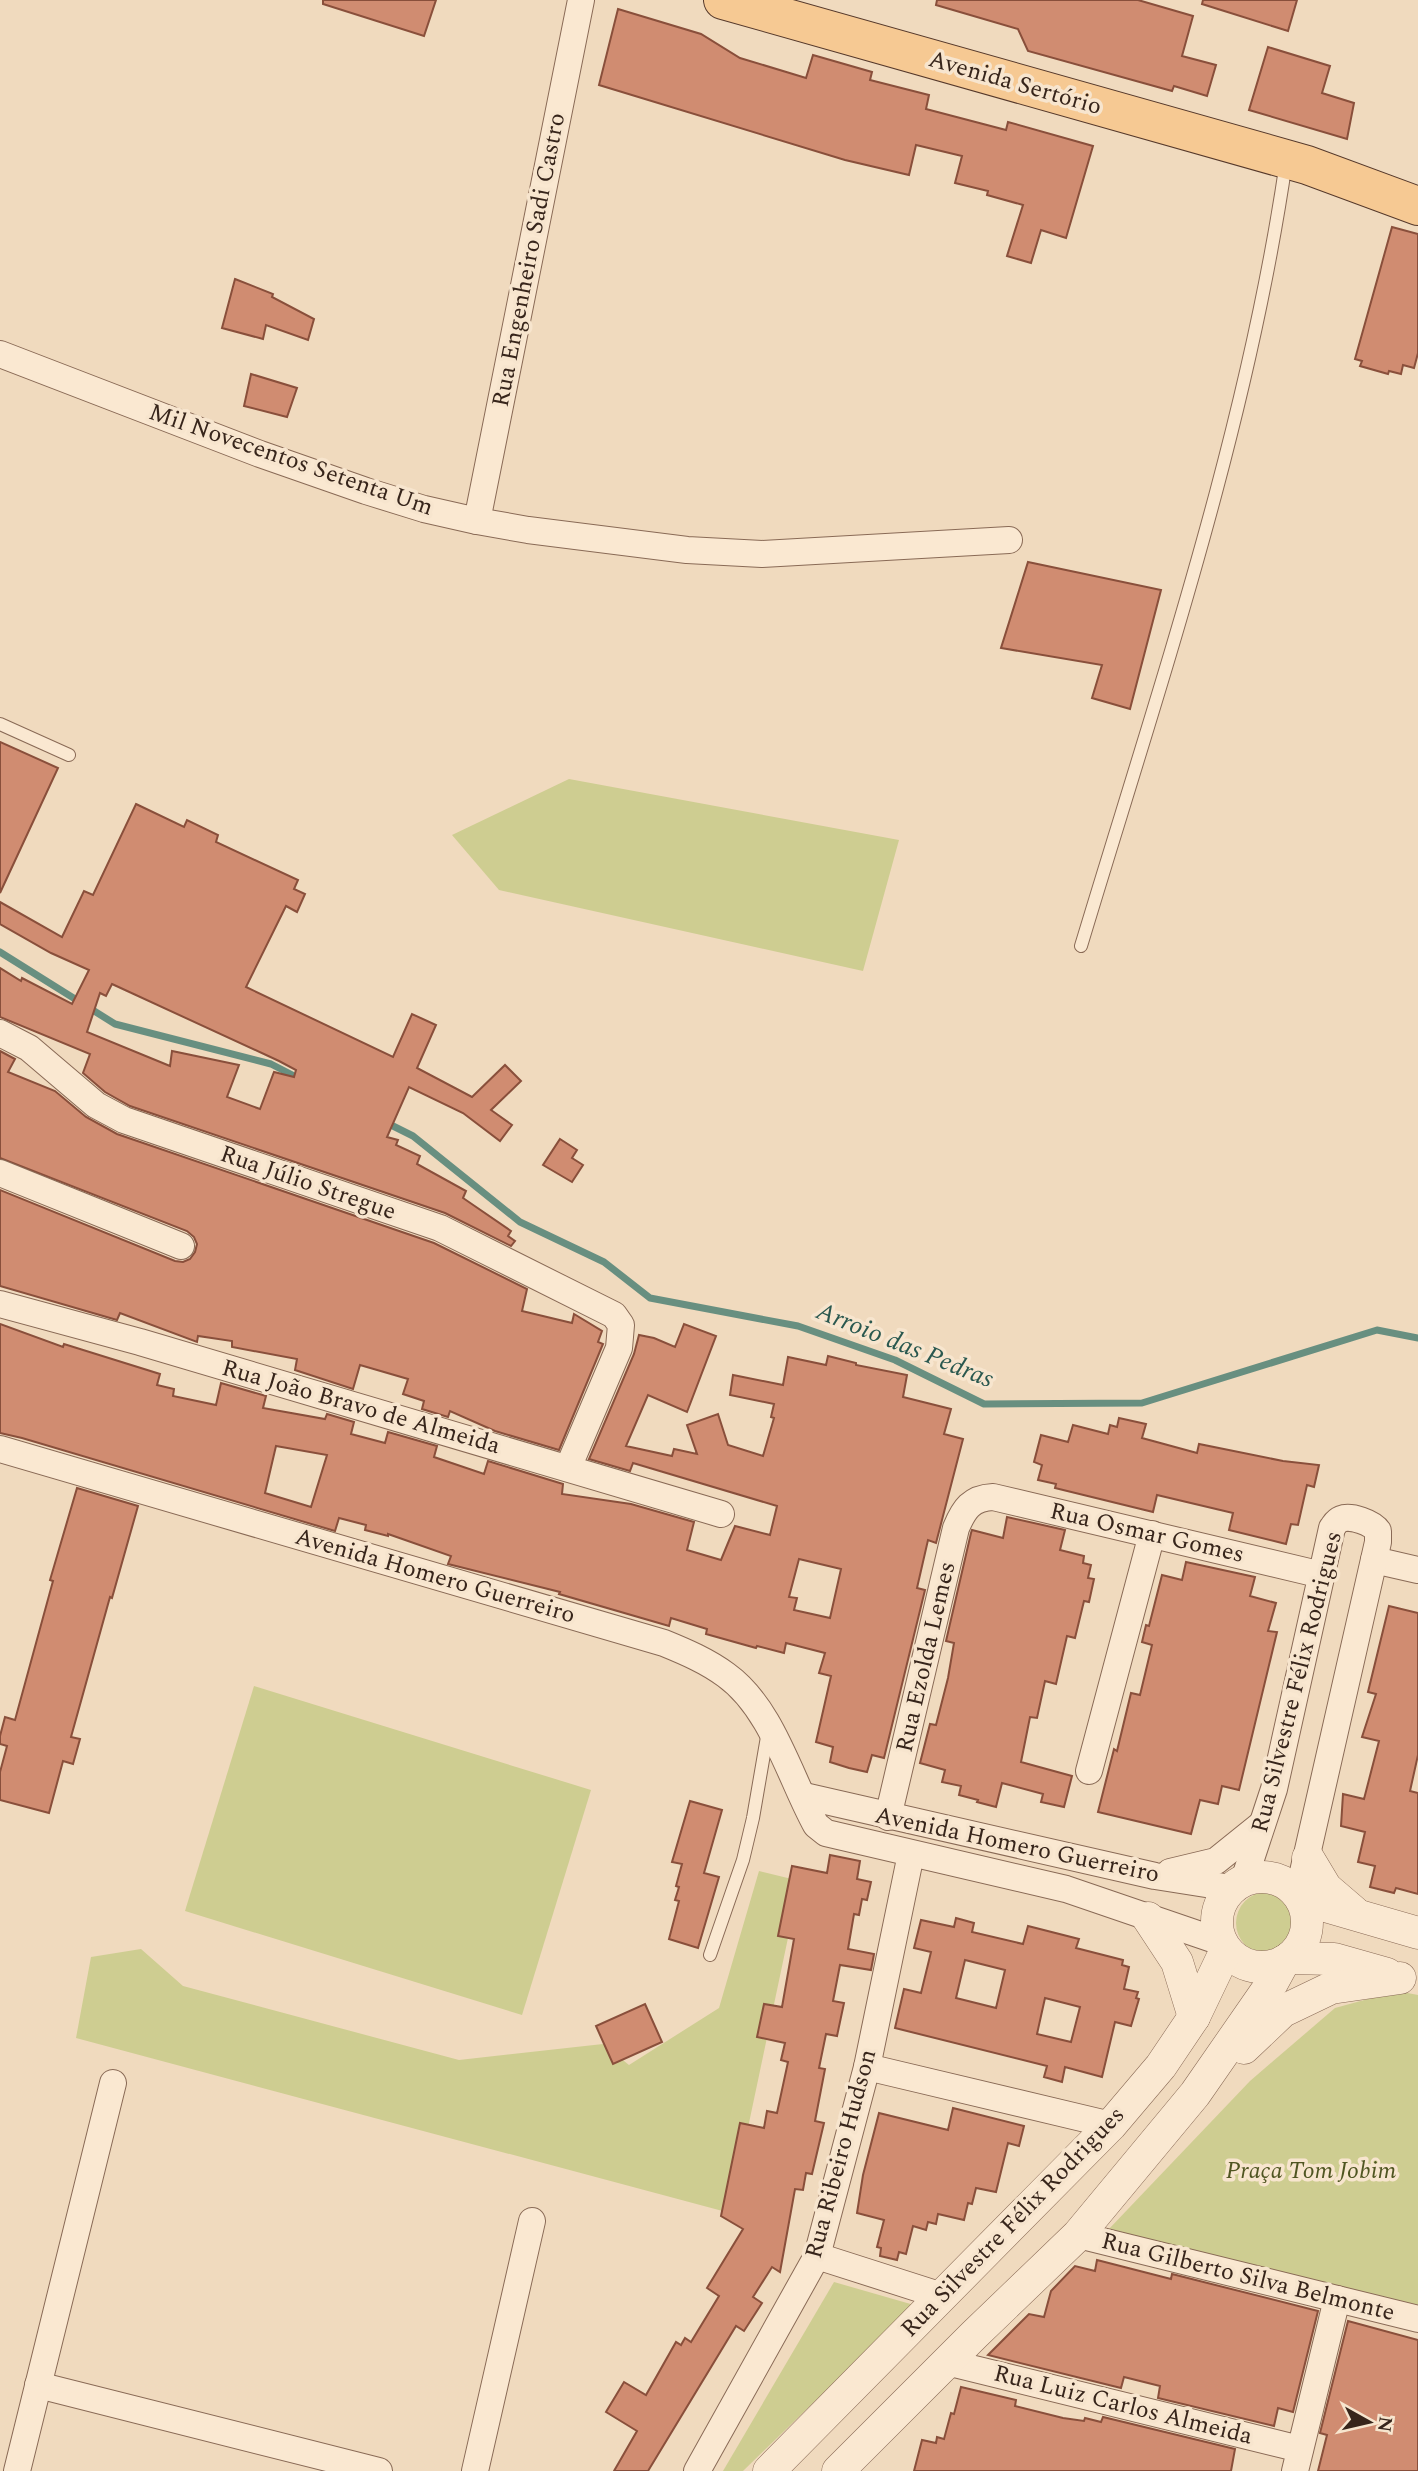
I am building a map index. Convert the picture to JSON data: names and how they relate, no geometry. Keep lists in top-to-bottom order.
{
  "streets": {
    "main road": ["Avenida Sertório"],
    "street": [
      "Rua Engenheiro Sadi Castro",
      "Mil Novecentos Setenta Um",
      "Rua Júlio Stregue",
      "Rua João Bravo de Almeida",
      "Rua Osmar Gomes",
      "Avenida Homero Guerreiro",
      "Rua Ezolda Lemes",
      "Rua Silvestre Félix Rodrigues",
      "Rua Ribeiro Hudson",
      "Rua Gilberto Silva Belmonte",
      "Rua Luiz Carlos Almeida"
    ]
  },
  "crossings": [
    ["Rua Engenheiro Sadi Castro", "Mil Novecentos Setenta Um"],
    ["Rua Júlio Stregue", "Rua João Bravo de Almeida"],
    ["Rua Osmar Gomes", "Rua Ezolda Lemes"],
    ["Rua Osmar Gomes", "Rua Silvestre Félix Rodrigues"],
    ["Avenida Homero Guerreiro", "Rua Ezolda Lemes"],
    ["Avenida Homero Guerreiro", "Rua Silvestre Félix Rodrigues"],
    ["Avenida Homero Guerreiro", "Rua Ribeiro Hudson"],
    ["Rua Silvestre Félix Rodrigues", "Rua Gilberto Silva Belmonte"],
    ["Rua Silvestre Félix Rodrigues", "Rua Luiz Carlos Almeida"]
  ],
  "water": ["Arroio das Pedras"],
  "parks": ["Praça Tom Jobim"],
  "north": "right"
}
